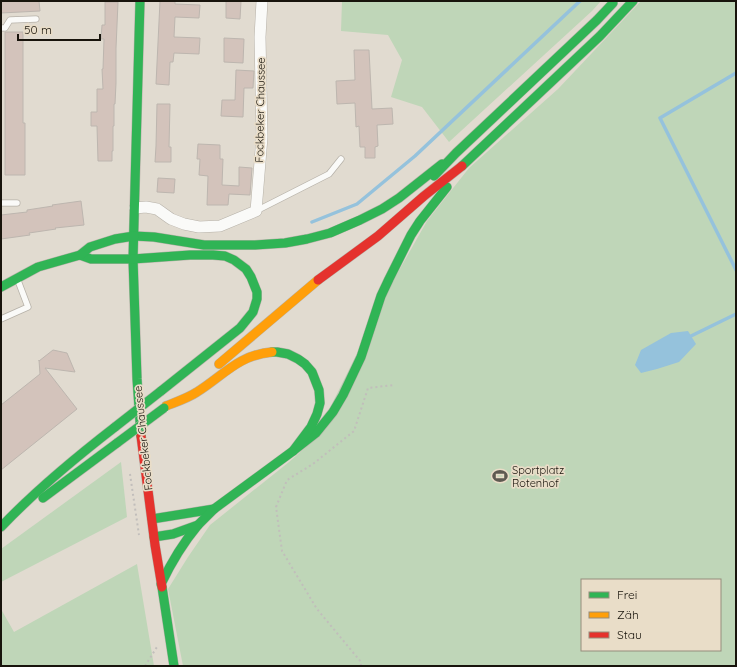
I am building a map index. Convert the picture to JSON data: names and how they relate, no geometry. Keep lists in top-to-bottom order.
{
  "streets": {
    "main road": ["Fockbeker Chaussee"]
  },
  "places": {
    "sports": ["Sportplatz Rotenhof"]
  },
  "legend": ["Frei", "Zäh", "Stau"],
  "scale_bar": "50 m"
}
